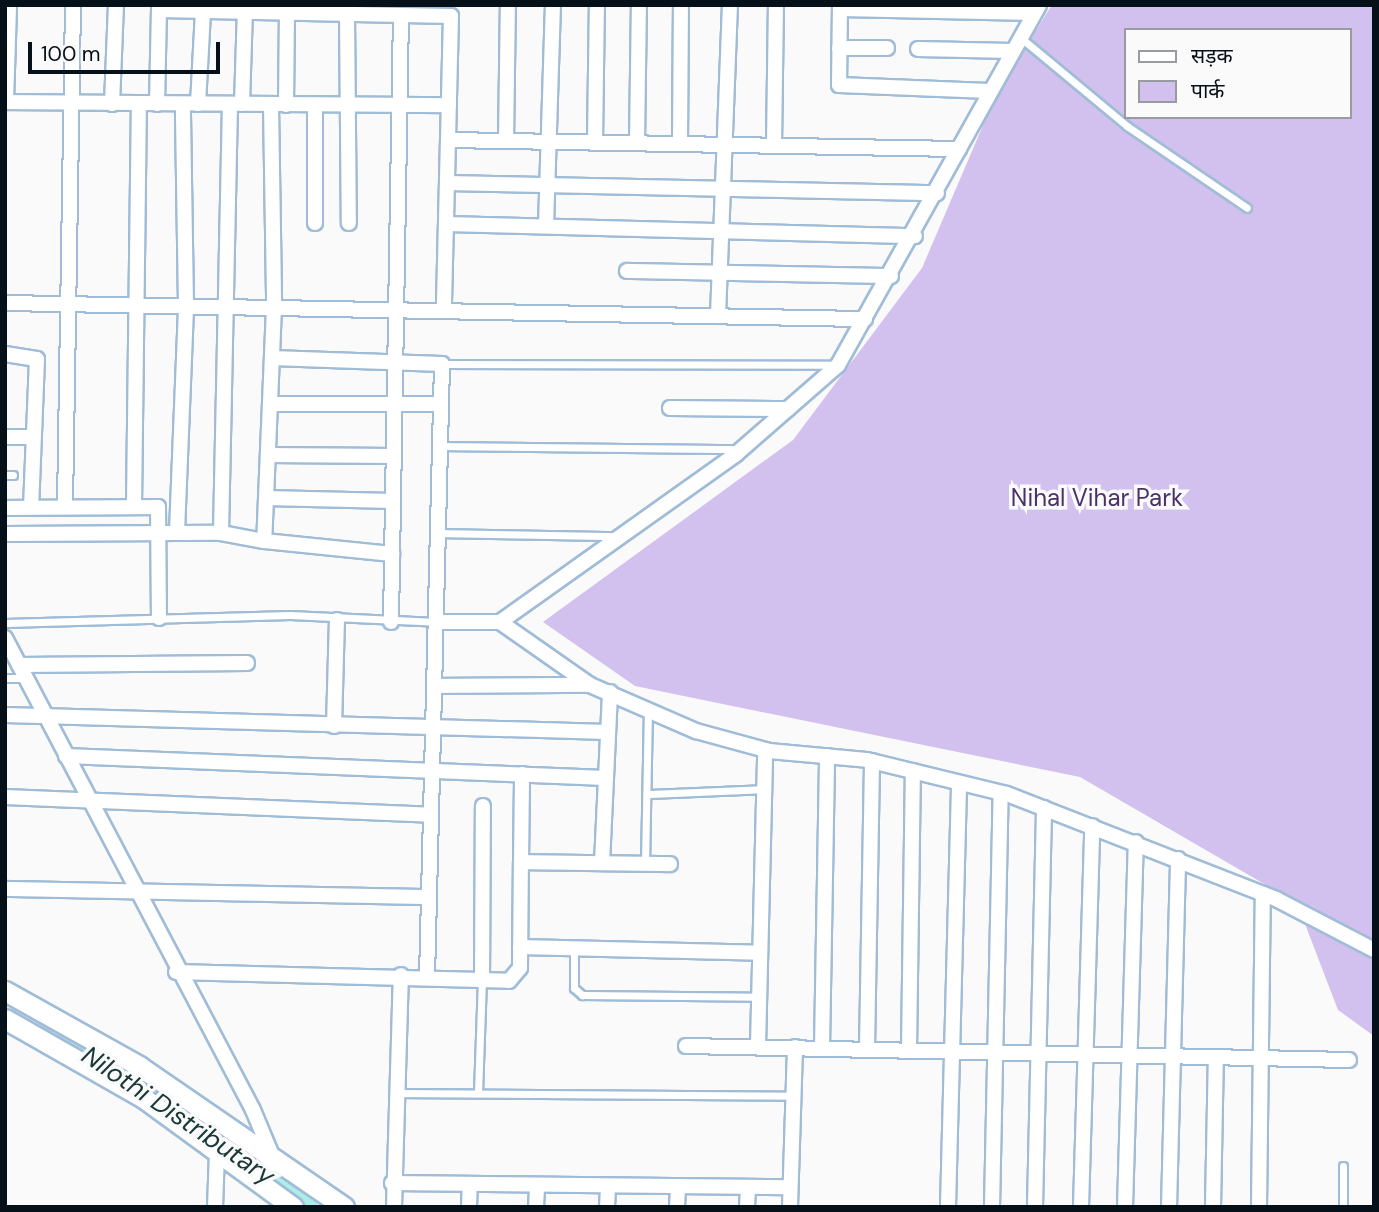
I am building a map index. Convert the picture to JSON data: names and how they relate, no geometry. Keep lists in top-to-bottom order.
{
  "water": ["Nilothi Distributary"],
  "parks": ["Nihal Vihar Park"],
  "legend": ["सड़क", "पार्क"],
  "scale_bar": "100 m"
}
